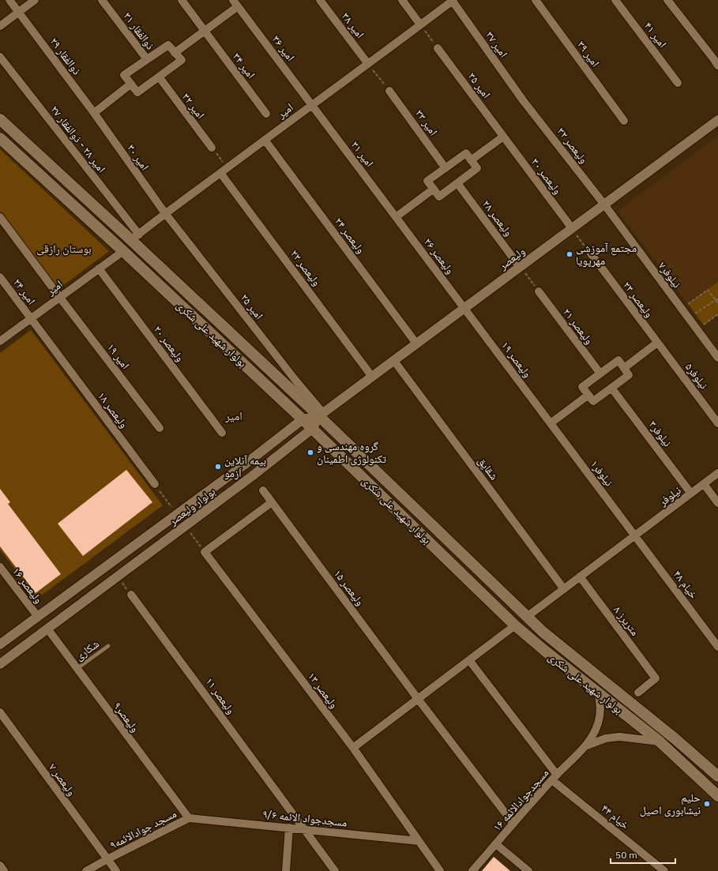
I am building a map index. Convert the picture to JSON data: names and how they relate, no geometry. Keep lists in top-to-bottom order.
{
  "streets": {
    "main road": ["بولوار شهید علی شکری"],
    "street": [
      "امیر ۳۸",
      "ذوالفقار ۳۱",
      "امیر ۴۱",
      "امیر ۳۷",
      "امیر ۳۶",
      "امیر ۳۹",
      "ذوالفقار ۲۹",
      "امیر ۳۴",
      "امیر ۳۵",
      "امیر ۳۲",
      "امیر",
      "امیر ۳۳",
      "امیر ۲۸ - ذوالفقار ۲۷",
      "ولیعصر ۳۲",
      "امیر ۳۱",
      "امیر ۳۰",
      "ولیعصر ۳۰",
      "ولیعصر ۲۸",
      "ولیعصر ۲۴",
      "ولیعصر ۲۶",
      "ولیعصر",
      "ولیعصر ۲۲",
      "نیلوفر۷",
      "امیر ۲۴",
      "ولیعصر ۲۳",
      "امیر ۲۵",
      "ولیعصر ۲۱",
      "ولیعصر ۲۰",
      "امیر ۱۹",
      "ولیعصر ۱۹",
      "نیلوفر۵",
      "ولیعصر ۱۸",
      "نیلوفر۳",
      "شقایق",
      "نیلوفر۱",
      "نیلوفر",
      "بولوار ولیعصر",
      "خیام ۴۸",
      "ولیعصر ۱۶",
      "ولیعصر ۱۵",
      "۸ متریرز",
      "ولیعصر ۱۳",
      "ولیعصر ۱۱",
      "ولیعصر۹",
      "ولیعصر ۷",
      "مسجدجوادالائمه ۱۶",
      "خیام ۴۴",
      "مسجدجواد الائمه ۹/۶",
      "مسجد جوادالائمه۹"
    ],
    "lane": ["شکاری"]
  },
  "crossings": [
    ["امیر ۳۸", "امیر"],
    ["امیر ۳۷", "امیر"],
    ["امیر ۳۷", "ولیعصر ۳۲"],
    ["امیر ۳۶", "امیر"],
    ["امیر ۳۶", "امیر ۳۱"],
    ["ذوالفقار ۲۹", "امیر ۳۰"],
    ["امیر ۳۵", "ولیعصر ۳۰"],
    ["امیر", "امیر ۲۸ - ذوالفقار ۲۷"],
    ["امیر", "امیر ۳۱"],
    ["امیر", "امیر ۳۰"],
    ["امیر", "ولیعصر ۲۴"],
    ["امیر", "ولیعصر ۲۲"],
    ["امیر", "امیر ۲۴"],
    ["امیر", "امیر ۲۵"],
    ["امیر", "بولوار شهید علی شکری"],
    ["امیر", "ولیعصر ۲۰"],
    ["امیر", "امیر ۱۹"],
    ["امیر", "ولیعصر ۱۸"],
    ["امیر ۲۸ - ذوالفقار ۲۷", "بولوار شهید علی شکری"],
    ["ولیعصر ۳۲", "ولیعصر"],
    ["ولیعصر ۳۲", "نیلوفر۷"],
    ["امیر ۳۱", "ولیعصر ۲۶"],
    ["امیر ۳۰", "امیر ۲۵"],
    ["ولیعصر ۳۰", "ولیعصر"],
    ["ولیعصر ۲۸", "ولیعصر"],
    ["ولیعصر ۲۴", "ولیعصر"],
    ["ولیعصر ۲۶", "ولیعصر"],
    ["ولیعصر ۲۶", "ولیعصر ۱۹"],
    ["ولیعصر", "ولیعصر ۲۲"],
    ["ولیعصر", "نیلوفر۷"],
    ["ولیعصر", "امیر ۲۵"],
    ["ولیعصر", "بولوار شهید علی شکری"],
    ["ولیعصر", "ولیعصر ۱۹"],
    ["ولیعصر", "شقایق"],
    ["ولیعصر", "بولوار ولیعصر"],
    ["امیر ۲۴", "ولیعصر ۱۸"],
    ["ولیعصر ۲۳", "نیلوفر۵"],
    ["امیر ۲۵", "بولوار شهید علی شکری"],
    ["امیر ۲۵", "بولوار ولیعصر"],
    ["بولوار شهید علی شکری", "نیلوفر"],
    ["بولوار شهید علی شکری", "بولوار ولیعصر"],
    ["ولیعصر ۱۹", "نیلوفر۱"],
    ["نیلوفر۳", "نیلوفر"],
    ["شقایق", "نیلوفر"],
    ["نیلوفر۱", "نیلوفر"],
    ["نیلوفر۱", "خیام ۴۸"],
    ["نیلوفر", "خیام ۴۸"],
    ["نیلوفر", "۸ متریرز"],
    ["بولوار ولیعصر", "ولیعصر ۱۶"],
    ["بولوار ولیعصر", "ولیعصر۹"],
    ["ولیعصر ۱۵", "مسجدجوادالائمه ۱۶"],
    ["شکاری", "ولیعصر۹"],
    ["ولیعصر ۱۳", "مسجدجواد الائمه ۹/۶"],
    ["ولیعصر ۱۱", "مسجدجواد الائمه ۹/۶"],
    ["ولیعصر۹", "مسجدجواد الائمه ۹/۶"],
    ["ولیعصر۹", "مسجد جوادالائمه۹"],
    ["ولیعصر ۷", "مسجد جوادالائمه۹"],
    ["مسجدجوادالائمه ۱۶", "خیام ۴۴"],
    ["مسجدجواد الائمه ۹/۶", "مسجد جوادالائمه۹"]
  ],
  "districts": ["امیر"],
  "parks": ["بوستان رازقی"],
  "places": [
    "مجتمع آموزشی مهرپویا",
    "گروه مهندسی و تکنولوژی اطمینان",
    "بیمه آنلاین اَزمو",
    "حلیم نیشابوری اصیل"
  ],
  "scale_bar": "50 m"
}
